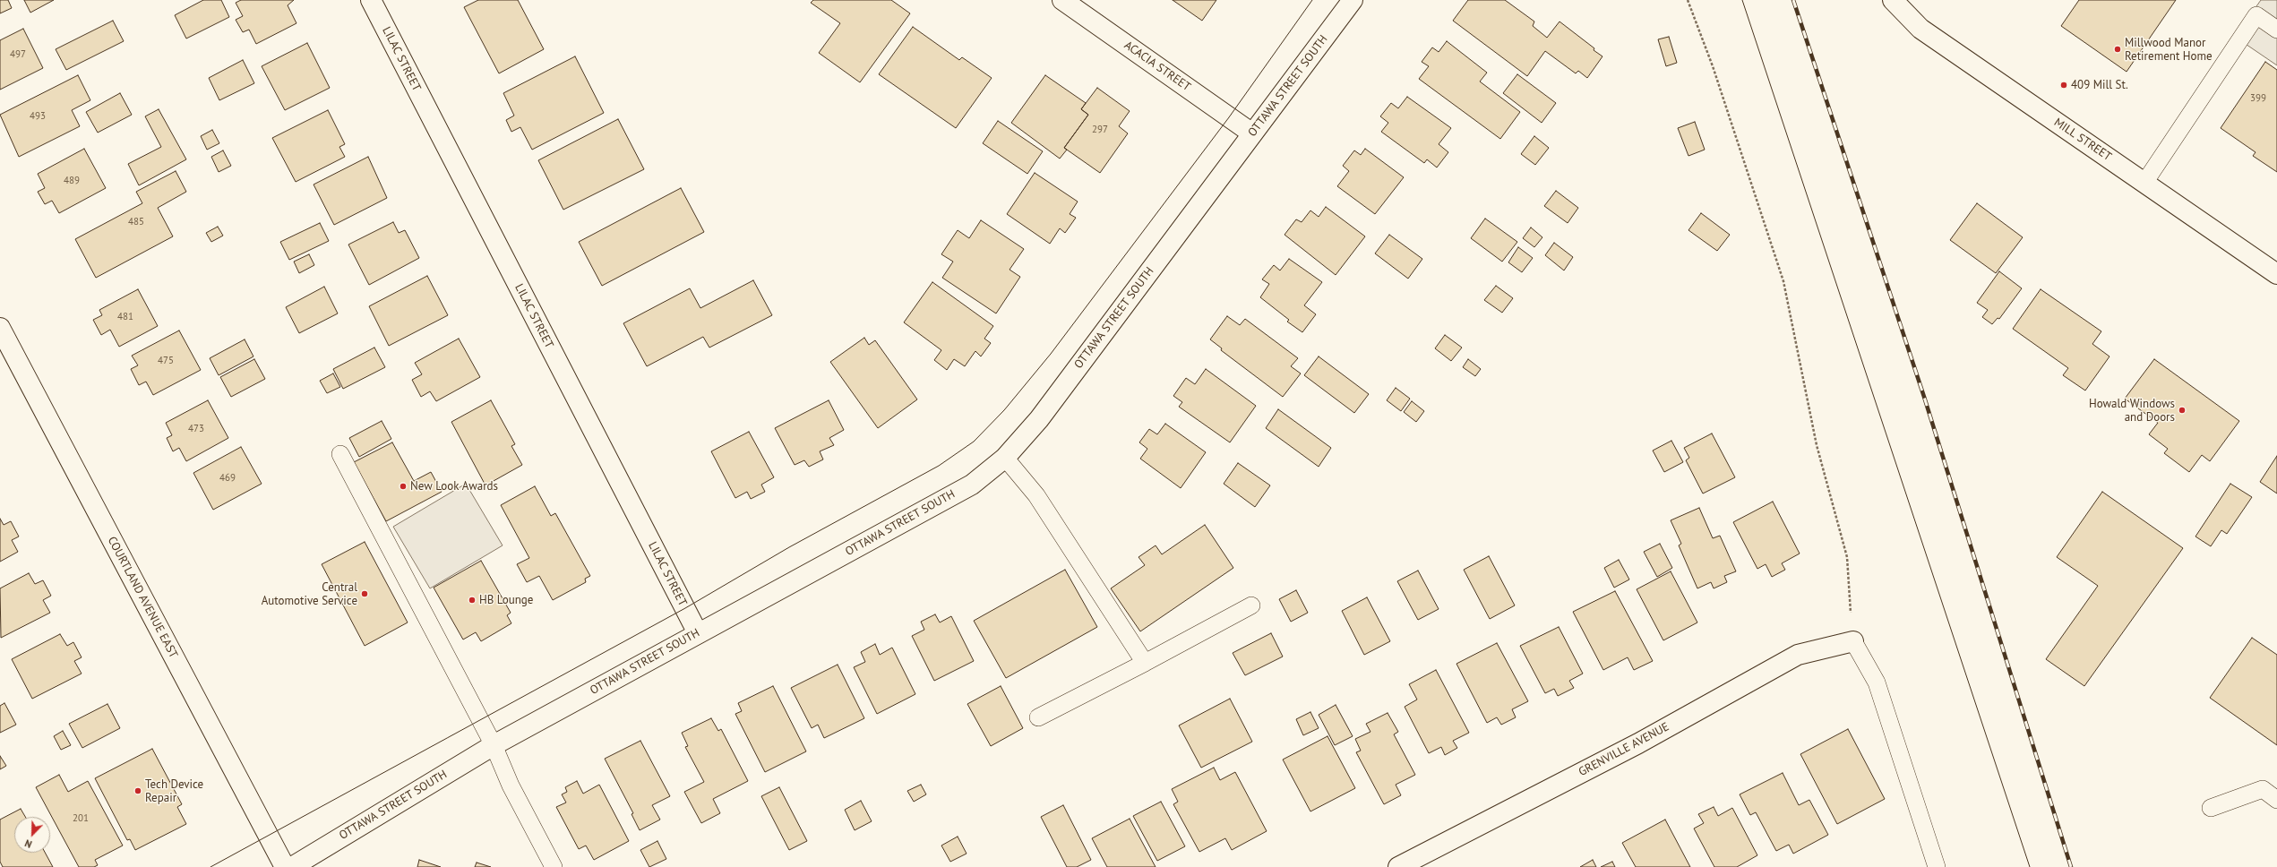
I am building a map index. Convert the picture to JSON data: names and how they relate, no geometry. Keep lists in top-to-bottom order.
{
  "streets": {
    "main road": [
      "LILAC STREET",
      "ACACIA STREET",
      "OTTAWA STREET SOUTH",
      "MILL STREET",
      "COURTLAND AVENUE EAST",
      "GRENVILLE AVENUE"
    ]
  },
  "crossings": [
    ["LILAC STREET", "OTTAWA STREET SOUTH"],
    ["ACACIA STREET", "OTTAWA STREET SOUTH"]
  ],
  "places": [
    "Millwood Manor Retirement Home",
    "409 Mill St.",
    "Howald Windows and Doors",
    "New Look Awards",
    "Central Automotive Service",
    "HB Lounge",
    "Tech Device Repair"
  ],
  "house_numbers": [
    "497",
    "399",
    "493",
    "297",
    "489",
    "485",
    "481",
    "475",
    "473",
    "469",
    "201"
  ],
  "north": "bottom left"
}
